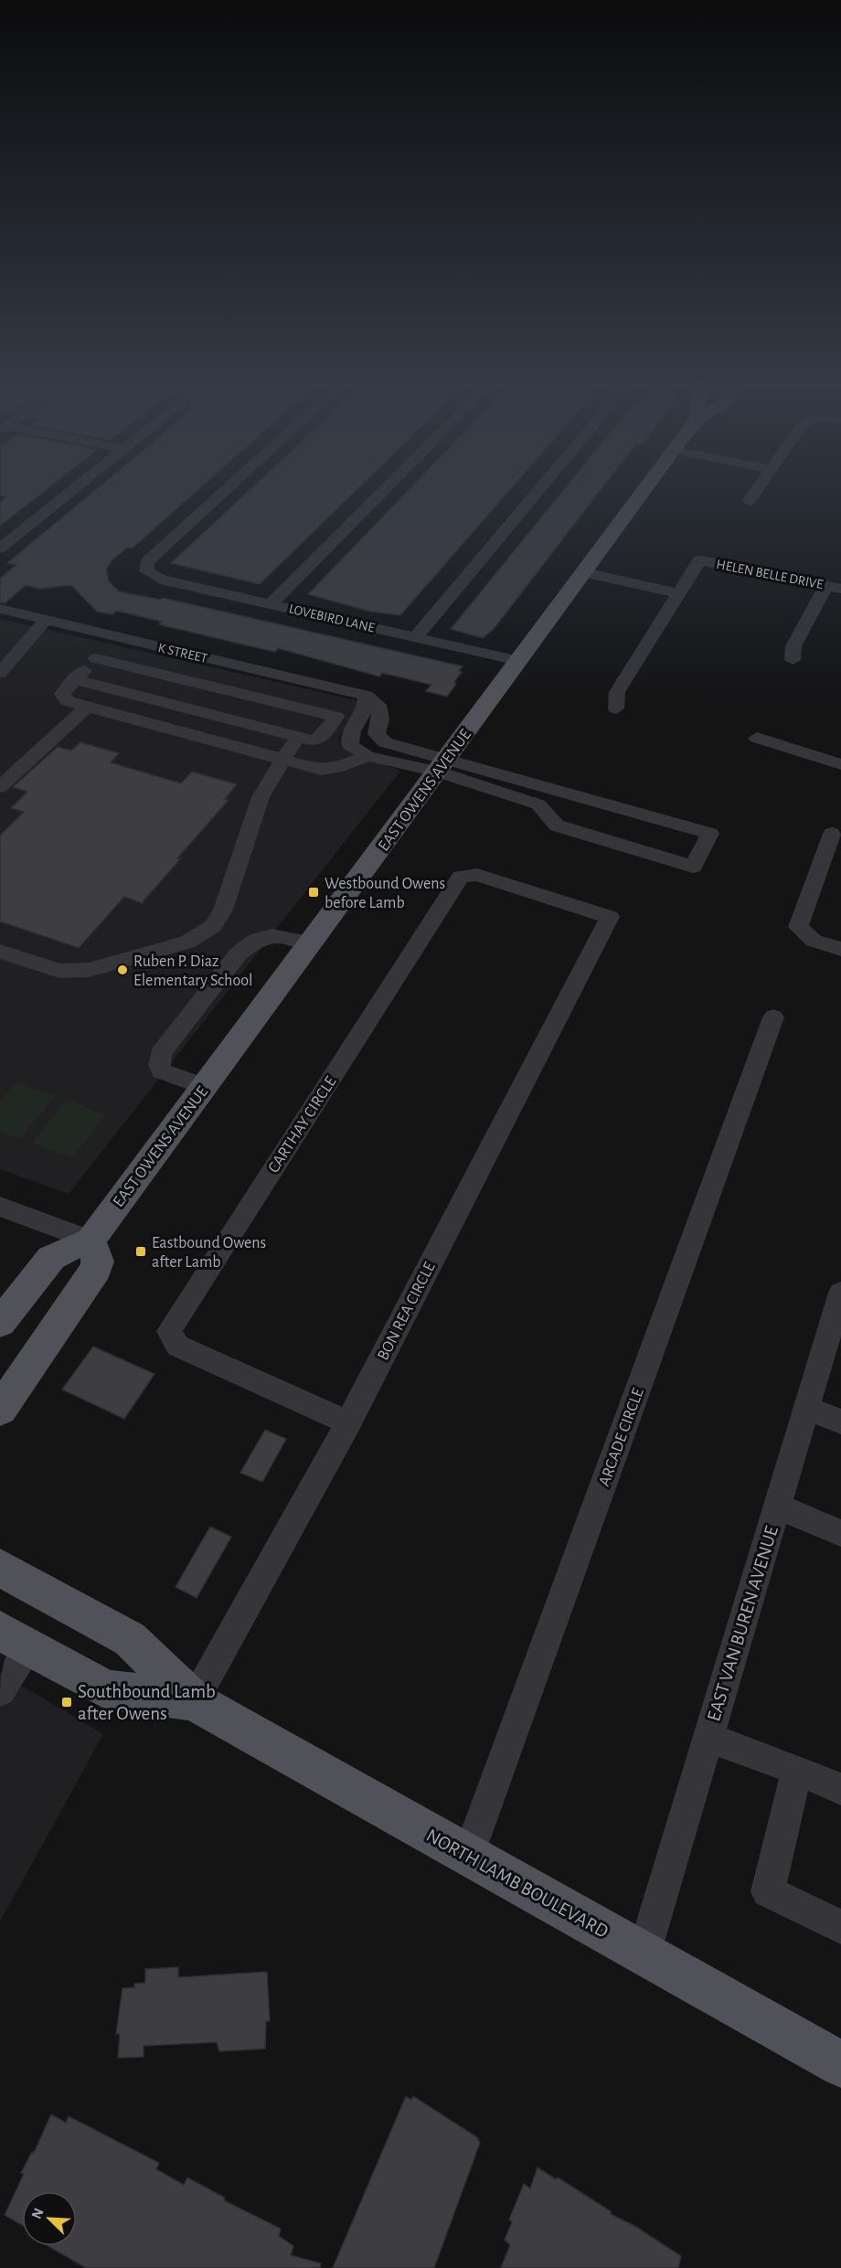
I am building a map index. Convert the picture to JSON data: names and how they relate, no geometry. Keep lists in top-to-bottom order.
{
  "streets": {
    "main road": ["EAST OWENS AVENUE", "NORTH LAMB BOULEVARD"],
    "street": [
      "HELEN BELLE DRIVE",
      "LOVEBIRD LANE",
      "K STREET",
      "CARTHAY CIRCLE",
      "BON REA CIRCLE",
      "ARCADE CIRCLE",
      "EAST VAN BUREN AVENUE"
    ]
  },
  "crossings": [
    ["LOVEBIRD LANE", "EAST OWENS AVENUE"],
    ["CARTHAY CIRCLE", "BON REA CIRCLE"],
    ["BON REA CIRCLE", "NORTH LAMB BOULEVARD"],
    ["ARCADE CIRCLE", "NORTH LAMB BOULEVARD"],
    ["EAST VAN BUREN AVENUE", "NORTH LAMB BOULEVARD"]
  ],
  "places": {
    "transit": ["Westbound Owens before Lamb", "Eastbound Owens after Lamb", "Southbound Lamb after Owens"],
    "other": ["Ruben P. Diaz Elementary School"]
  },
  "north": "top left"
}
